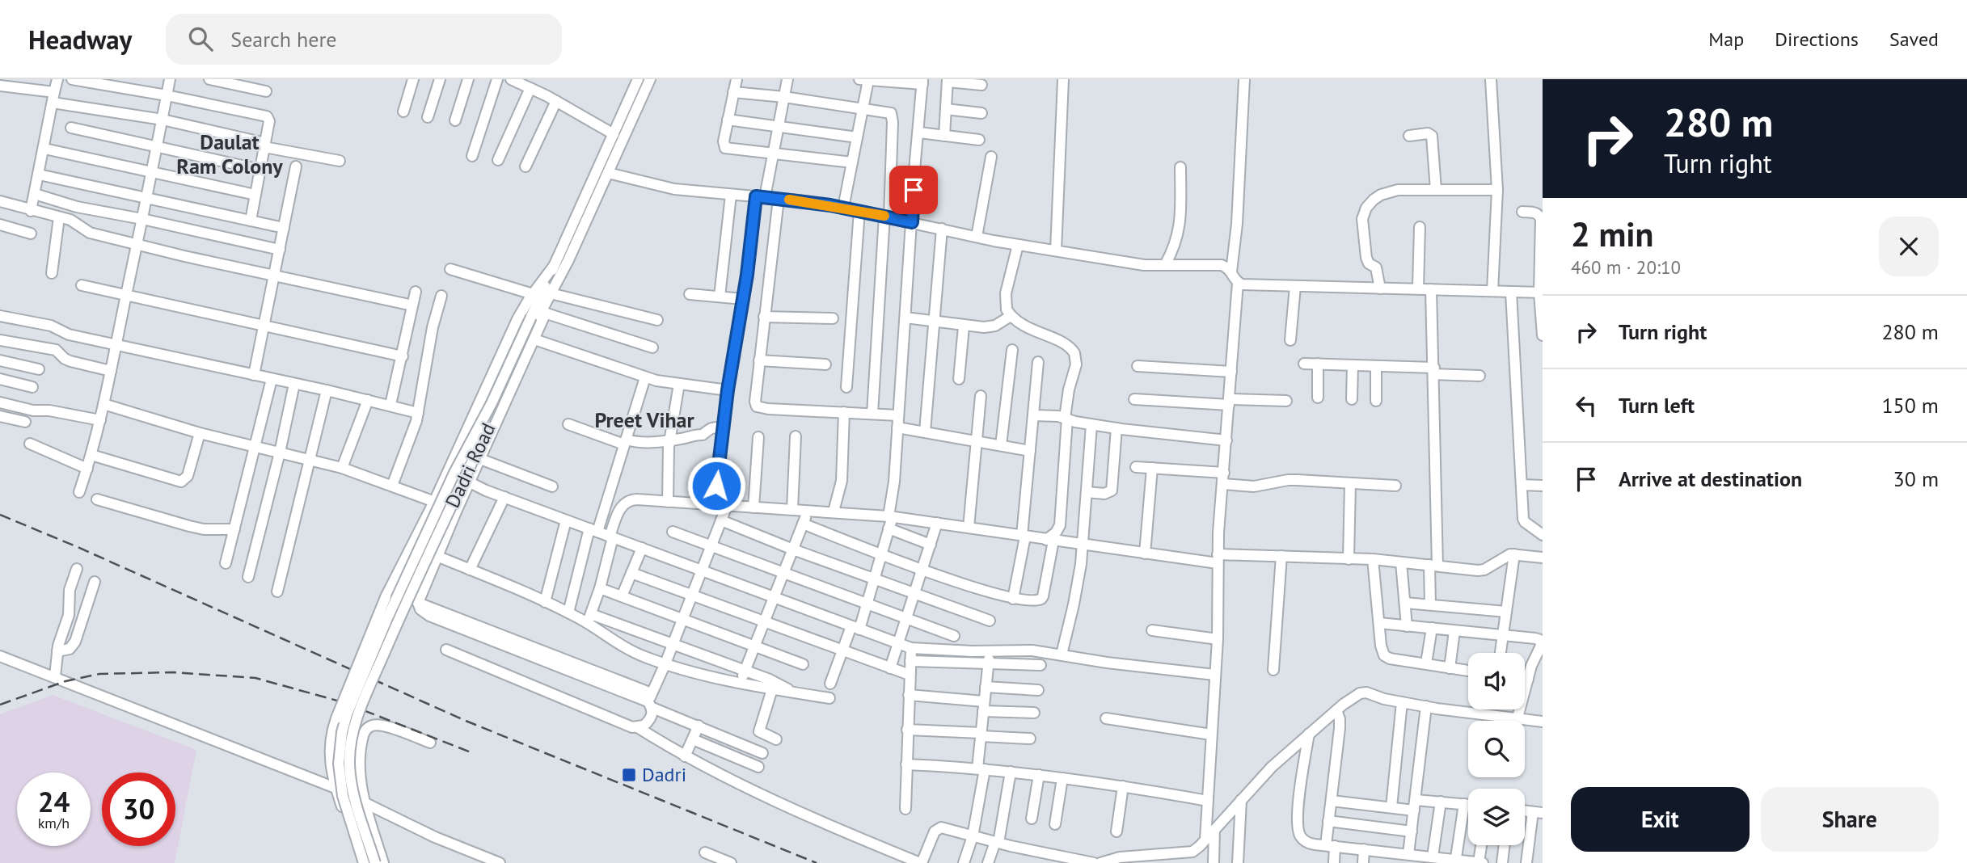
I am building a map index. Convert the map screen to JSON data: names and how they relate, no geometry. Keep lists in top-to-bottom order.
{
  "streets": {
    "street": ["Dadri Road"]
  },
  "districts": ["Daulat Ram Colony", "Preet Vihar"],
  "places": {
    "transit": ["Dadri"]
  },
  "page": {
    "header": "Headway",
    "search": "Search here",
    "nav": ["Map", "Directions", "Saved"],
    "turn": ["280 m", "Turn right"],
    "heading": ["2 min", "460 m · 20:10"],
    "list": [
      {
        "name": "Turn right",
        "value": "280 m"
      },
      {
        "name": "Turn left",
        "value": "150 m"
      },
      {
        "name": "Arrive at destination",
        "value": "30 m"
      }
    ],
    "speed": "24 km/h",
    "limit": "30",
    "buttons": ["Exit", "Share"]
  }
}
